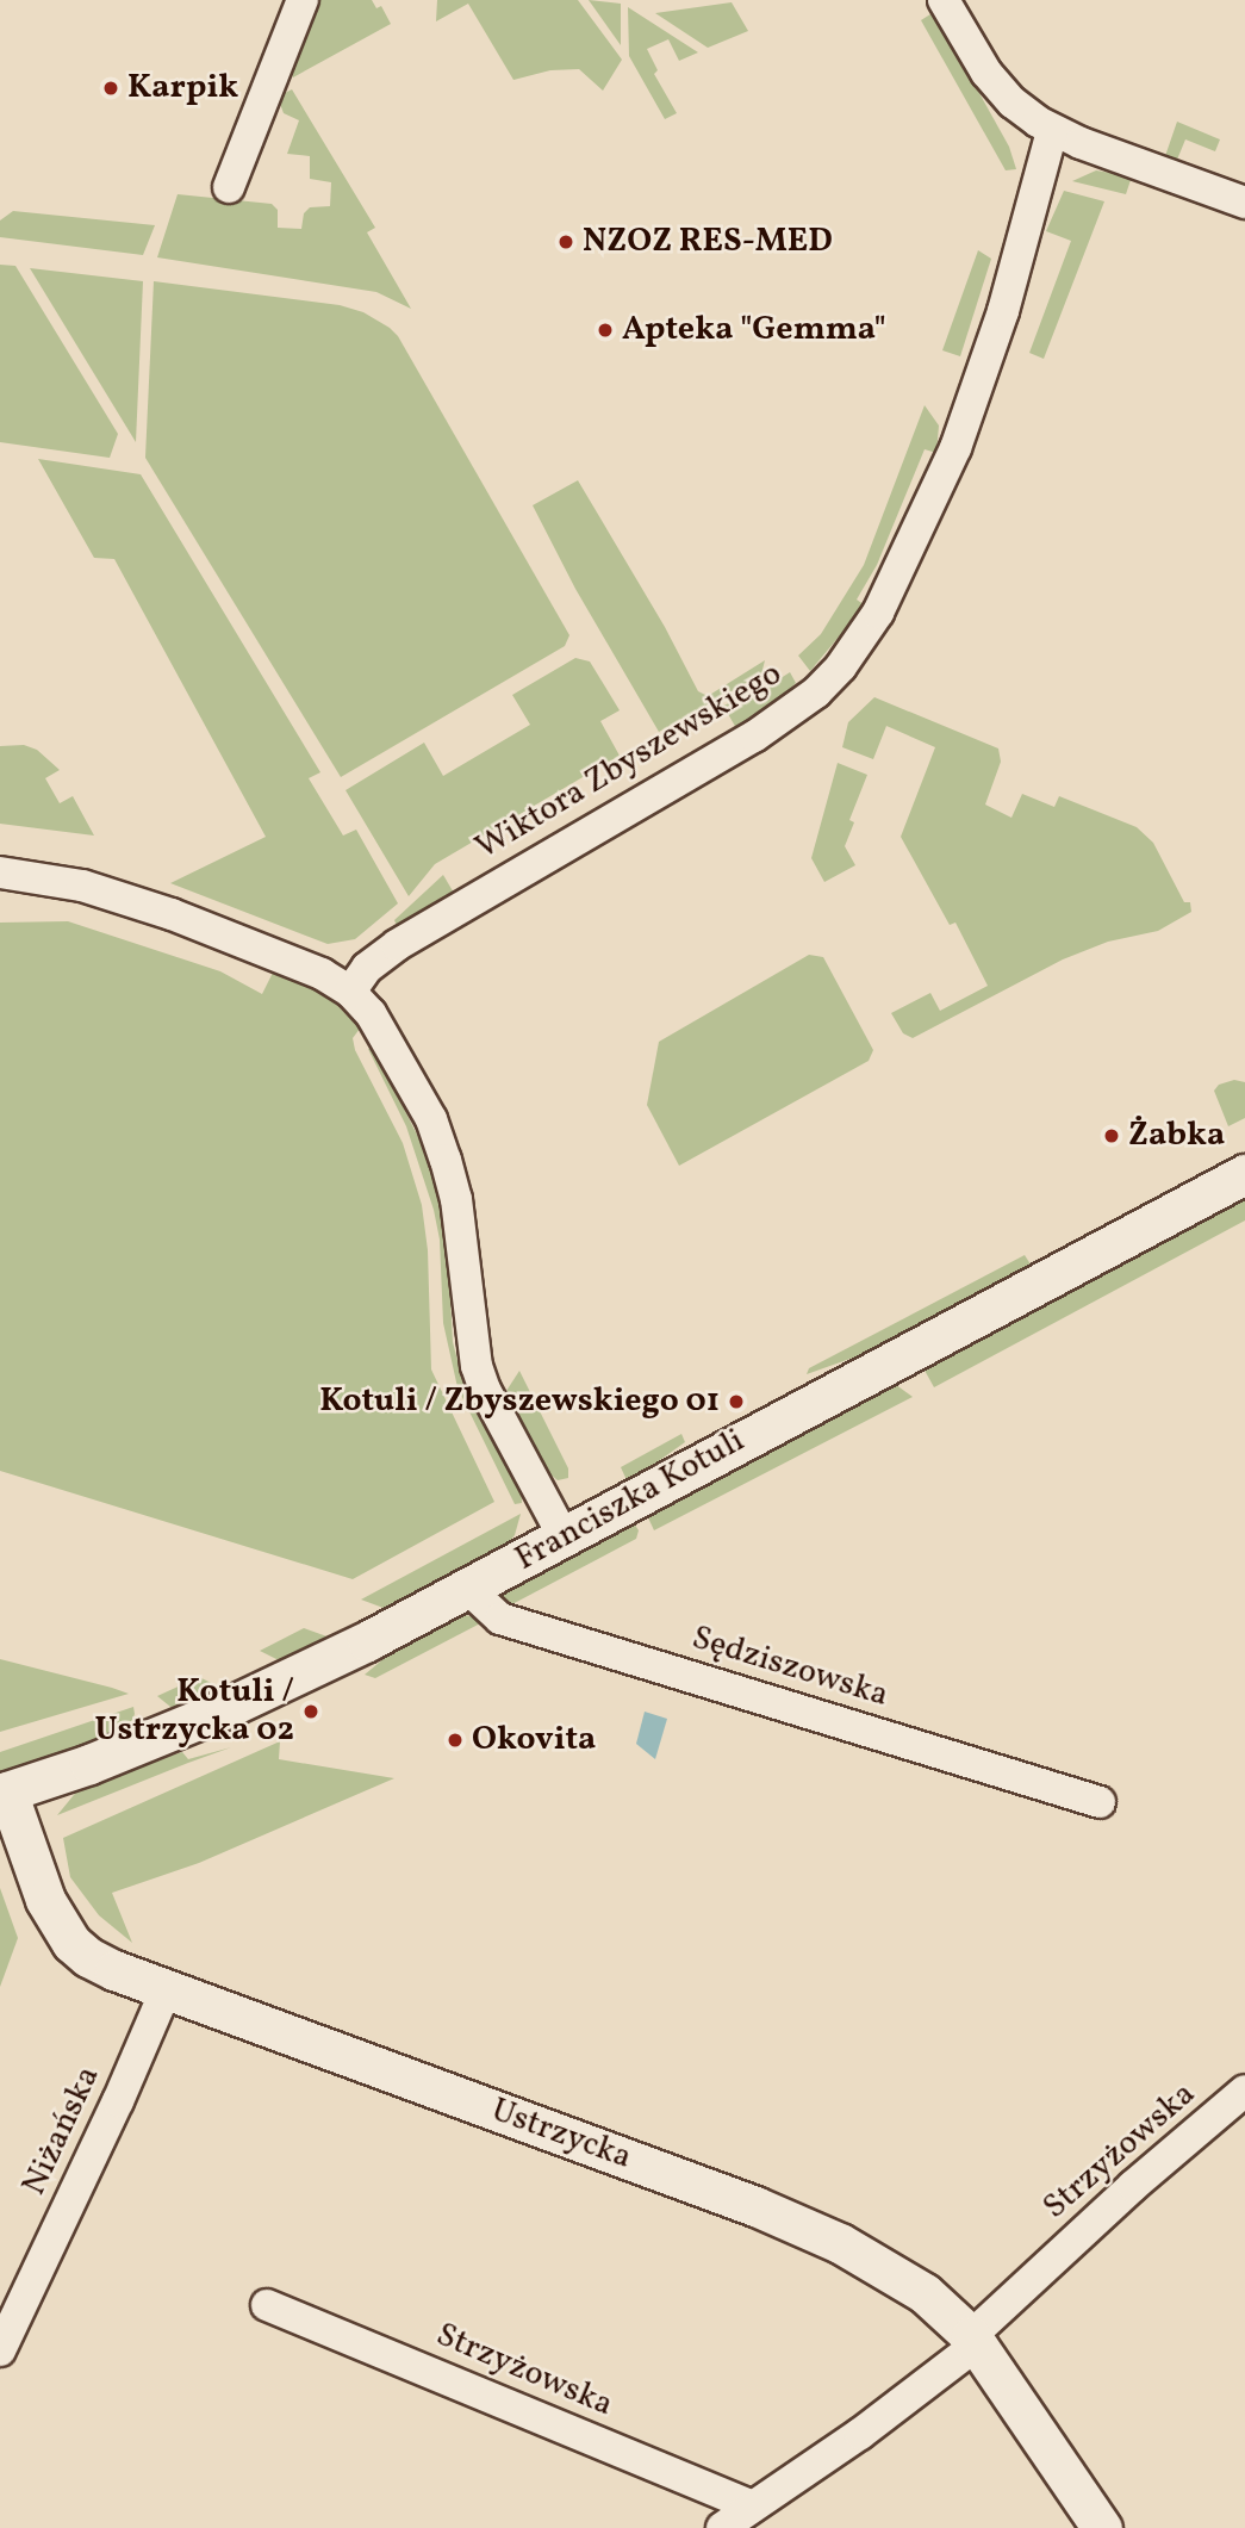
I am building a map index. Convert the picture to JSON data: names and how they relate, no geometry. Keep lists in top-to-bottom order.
{
  "streets": {
    "street": [
      "Wiktora Zbyszewskiego",
      "Franciszka Kotuli",
      "Sędziszowska",
      "Niżańska",
      "Ustrzycka",
      "Strzyżowska"
    ]
  },
  "crossings": [
    ["Franciszka Kotuli", "Sędziszowska"],
    ["Franciszka Kotuli", "Ustrzycka"],
    ["Niżańska", "Ustrzycka"],
    ["Ustrzycka", "Strzyżowska"]
  ],
  "places": [
    "Karpik",
    "NZOZ RES-MED",
    "Apteka \"Gemma\"",
    "Żabka",
    "Kotuli / Zbyszewskiego 01",
    "Kotuli / Ustrzycka 02",
    "Okovita"
  ]
}
